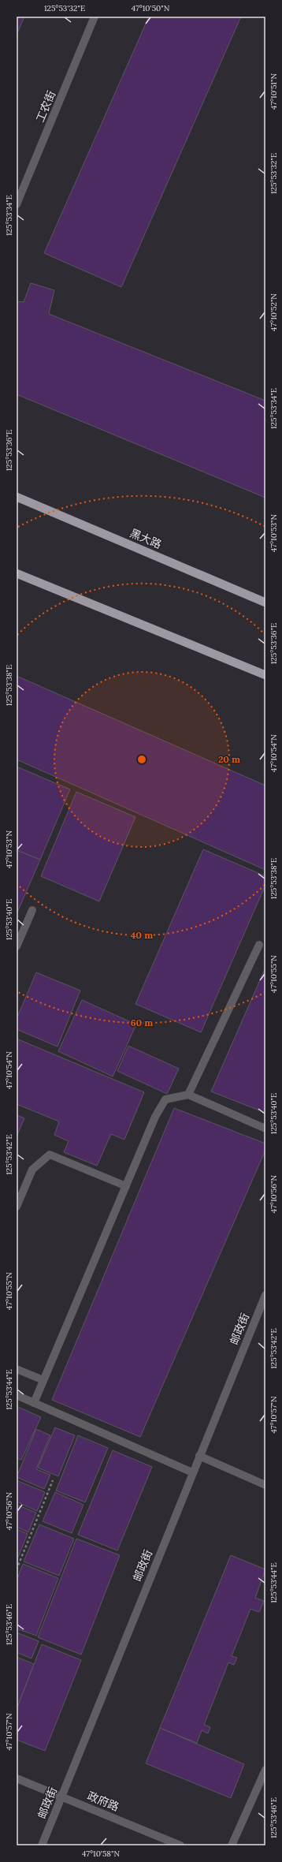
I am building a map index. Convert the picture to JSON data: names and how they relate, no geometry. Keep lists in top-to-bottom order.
{
  "streets": {
    "highway": ["黑大路"],
    "street": ["工农街", "邮政街", "政府路"]
  },
  "crossings": [
    ["邮政街", "政府路"]
  ],
  "coordinates": [
    "125°53'32\"E",
    "47°10'50\"N",
    "47°10'51\"N",
    "125°53'34\"E",
    "47°10'52\"N",
    "125°53'36\"E",
    "47°10'53\"N",
    "125°53'38\"E",
    "47°10'54\"N",
    "125°53'40\"E",
    "47°10'55\"N",
    "125°53'42\"E",
    "47°10'56\"N",
    "125°53'44\"E",
    "47°10'57\"N",
    "125°53'46\"E",
    "47°10'58\"N"
  ],
  "rings": ["20 m", "40 m", "60 m"]
}
